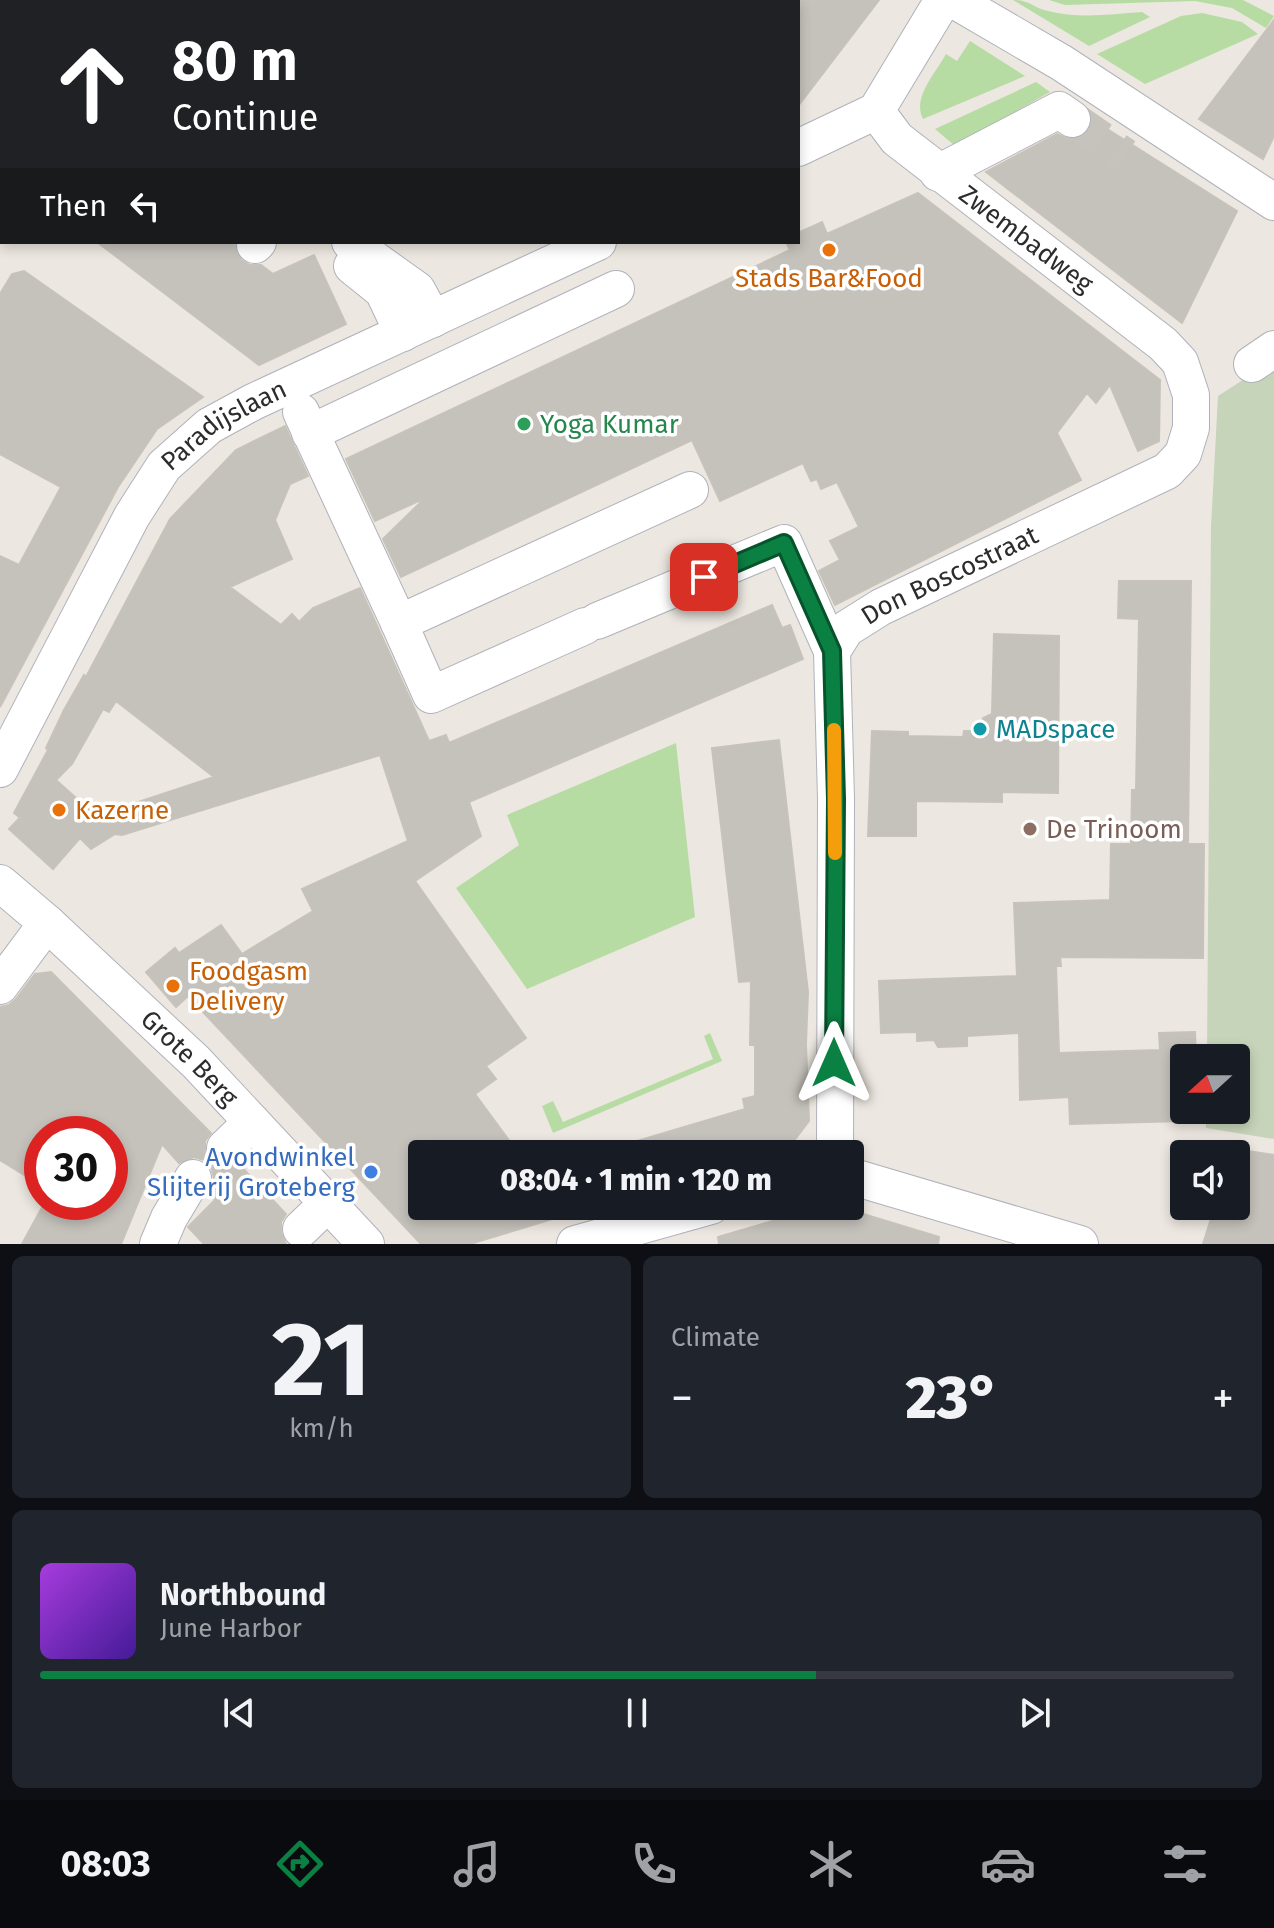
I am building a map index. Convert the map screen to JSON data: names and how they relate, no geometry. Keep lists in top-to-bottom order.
{
  "streets": {
    "street": [
      "Zwembadweg",
      "Paradijslaan",
      "Don Boscostraat",
      "Grote Berg"
    ]
  },
  "crossings": [
    ["Zwembadweg", "Don Boscostraat"]
  ],
  "places": [
    "Stads Bar&Food",
    "Yoga Kumar",
    "MADspace",
    "Kazerne",
    "De Trinoom",
    "Foodgasm Delivery",
    "Avondwinkel Slijterij Groteberg"
  ],
  "north": "left",
  "page": {
    "turn": ["80 m", "Continue"],
    "then": "Then",
    "limit": "30",
    "trip": "08:04 · 1 min · 120 m",
    "tile": [
      ["21", "km/h"],
      "Climate"
    ],
    "heat": ["−", "23°", "+"],
    "song": ["Northbound", "June Harbor"],
    "tabs": "08:03"
  }
}
